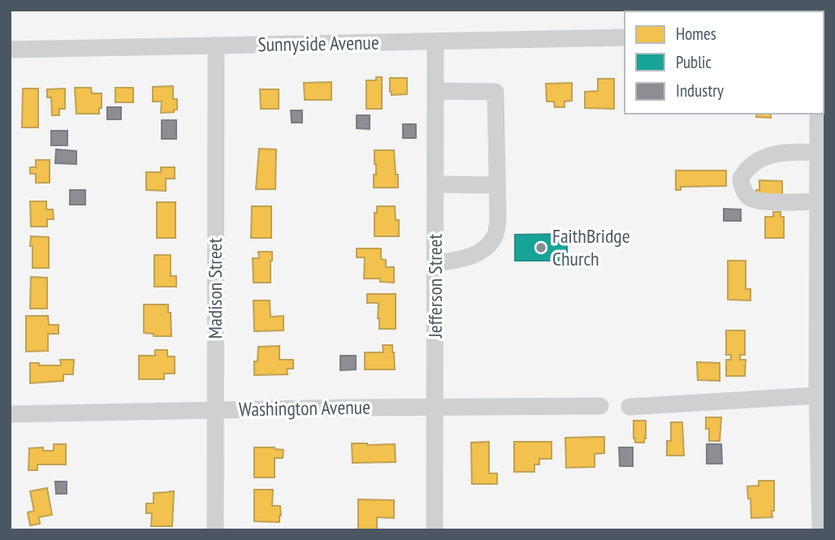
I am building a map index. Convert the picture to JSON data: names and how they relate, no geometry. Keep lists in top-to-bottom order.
{
  "streets": {
    "street": [
      "Sunnyside Avenue",
      "Jefferson Street",
      "Madison Street",
      "Washington Avenue"
    ]
  },
  "crossings": [
    ["Sunnyside Avenue", "Jefferson Street"],
    ["Sunnyside Avenue", "Madison Street"],
    ["Jefferson Street", "Washington Avenue"],
    ["Madison Street", "Washington Avenue"]
  ],
  "places": ["FaithBridge Church"],
  "legend": ["Homes", "Public", "Industry"]
}
